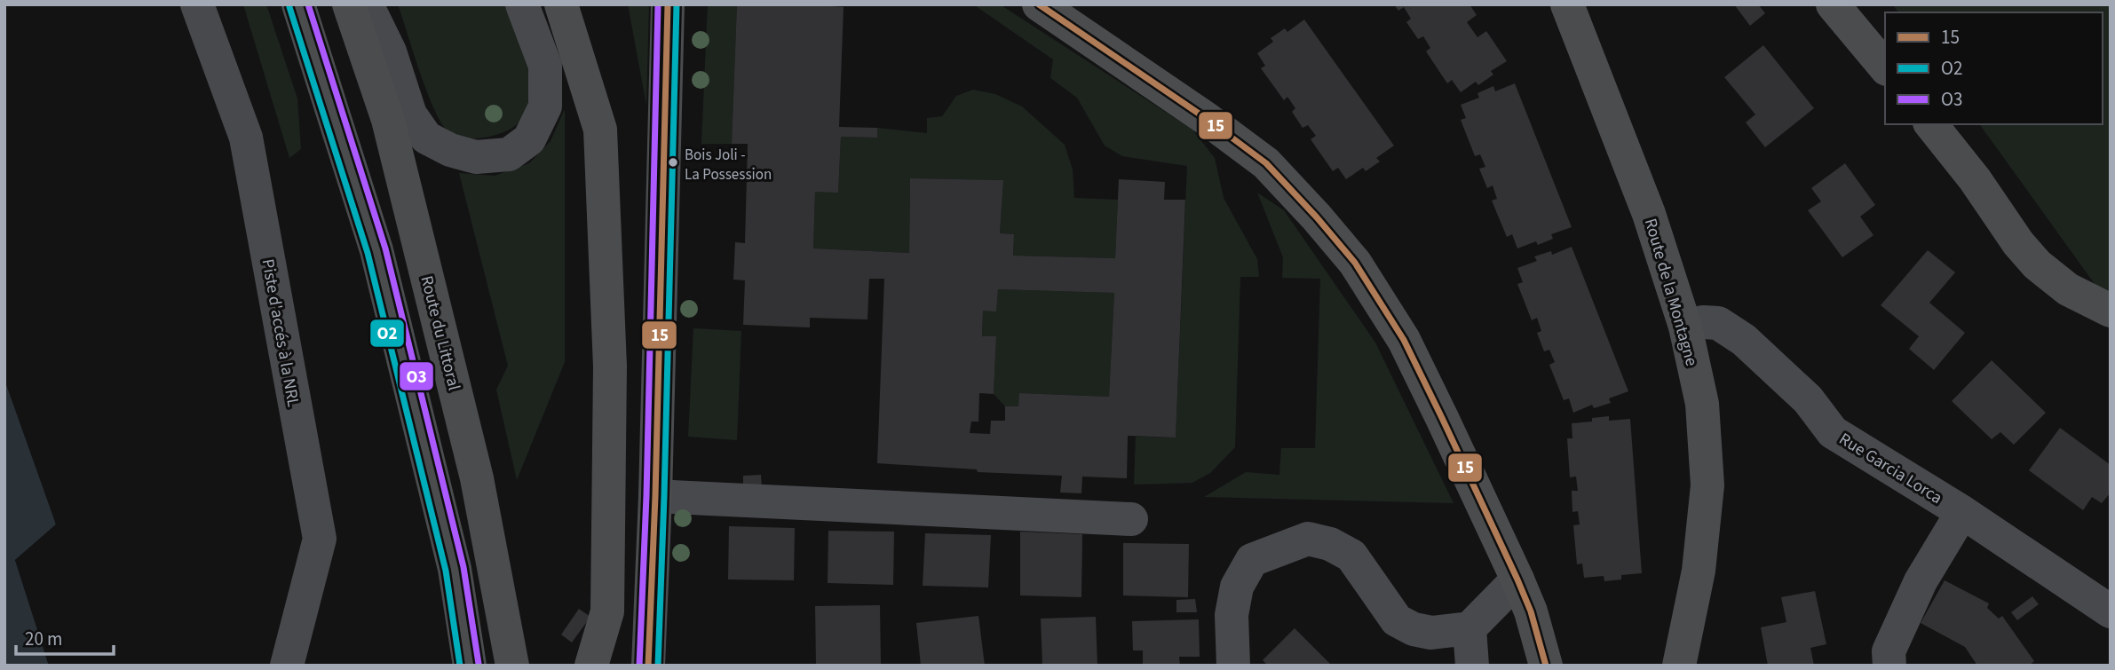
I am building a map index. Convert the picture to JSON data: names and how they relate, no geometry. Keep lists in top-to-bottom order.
{
  "streets": {
    "main road": ["Route de la Montagne", "Route du Littoral"],
    "street": ["Piste d'accés à la NRL", "Rue Garcia Lorca"]
  },
  "crossings": [
    ["Route de la Montagne", "Rue Garcia Lorca"]
  ],
  "places": ["Bois Joli - La Possession"],
  "lines": ["transit line 15", "transit line O2", "transit line O3"],
  "legend": ["15", "O2", "O3"],
  "scale_bar": "20 m"
}
